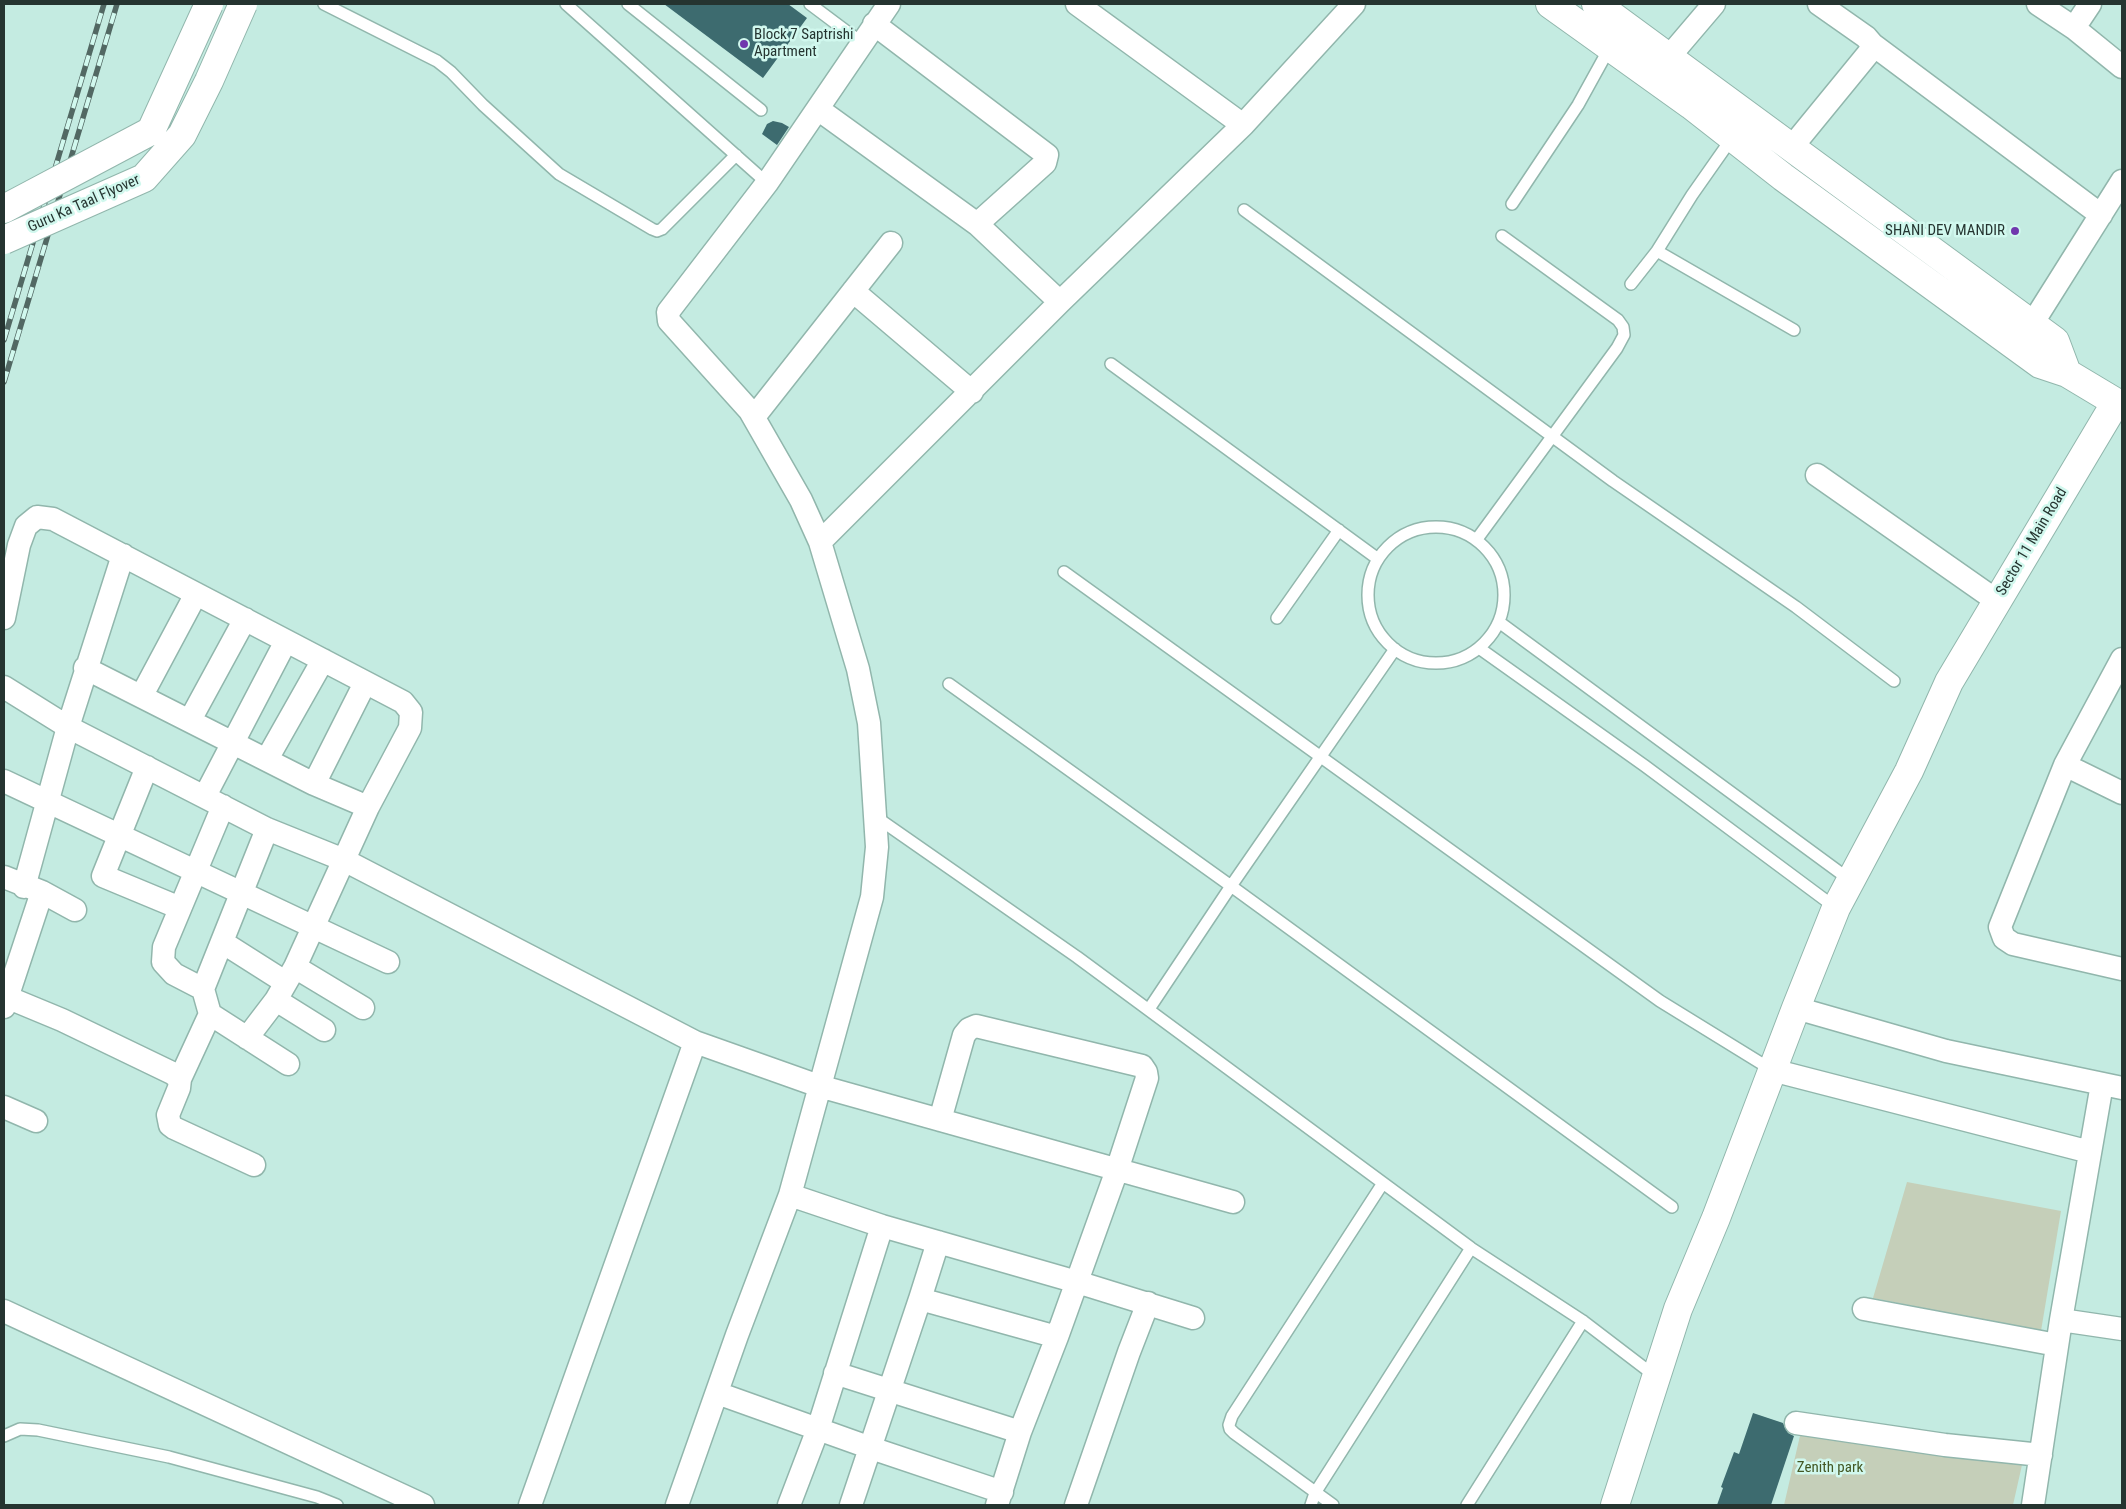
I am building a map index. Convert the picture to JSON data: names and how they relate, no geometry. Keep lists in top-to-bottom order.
{
  "streets": {
    "street": ["Guru Ka Taal Flyover", "Sector 11 Main Road"]
  },
  "parks": ["Zenith park"],
  "places": ["Block 7 Saptrishi Apartment", "SHANI DEV MANDIR"]
}
